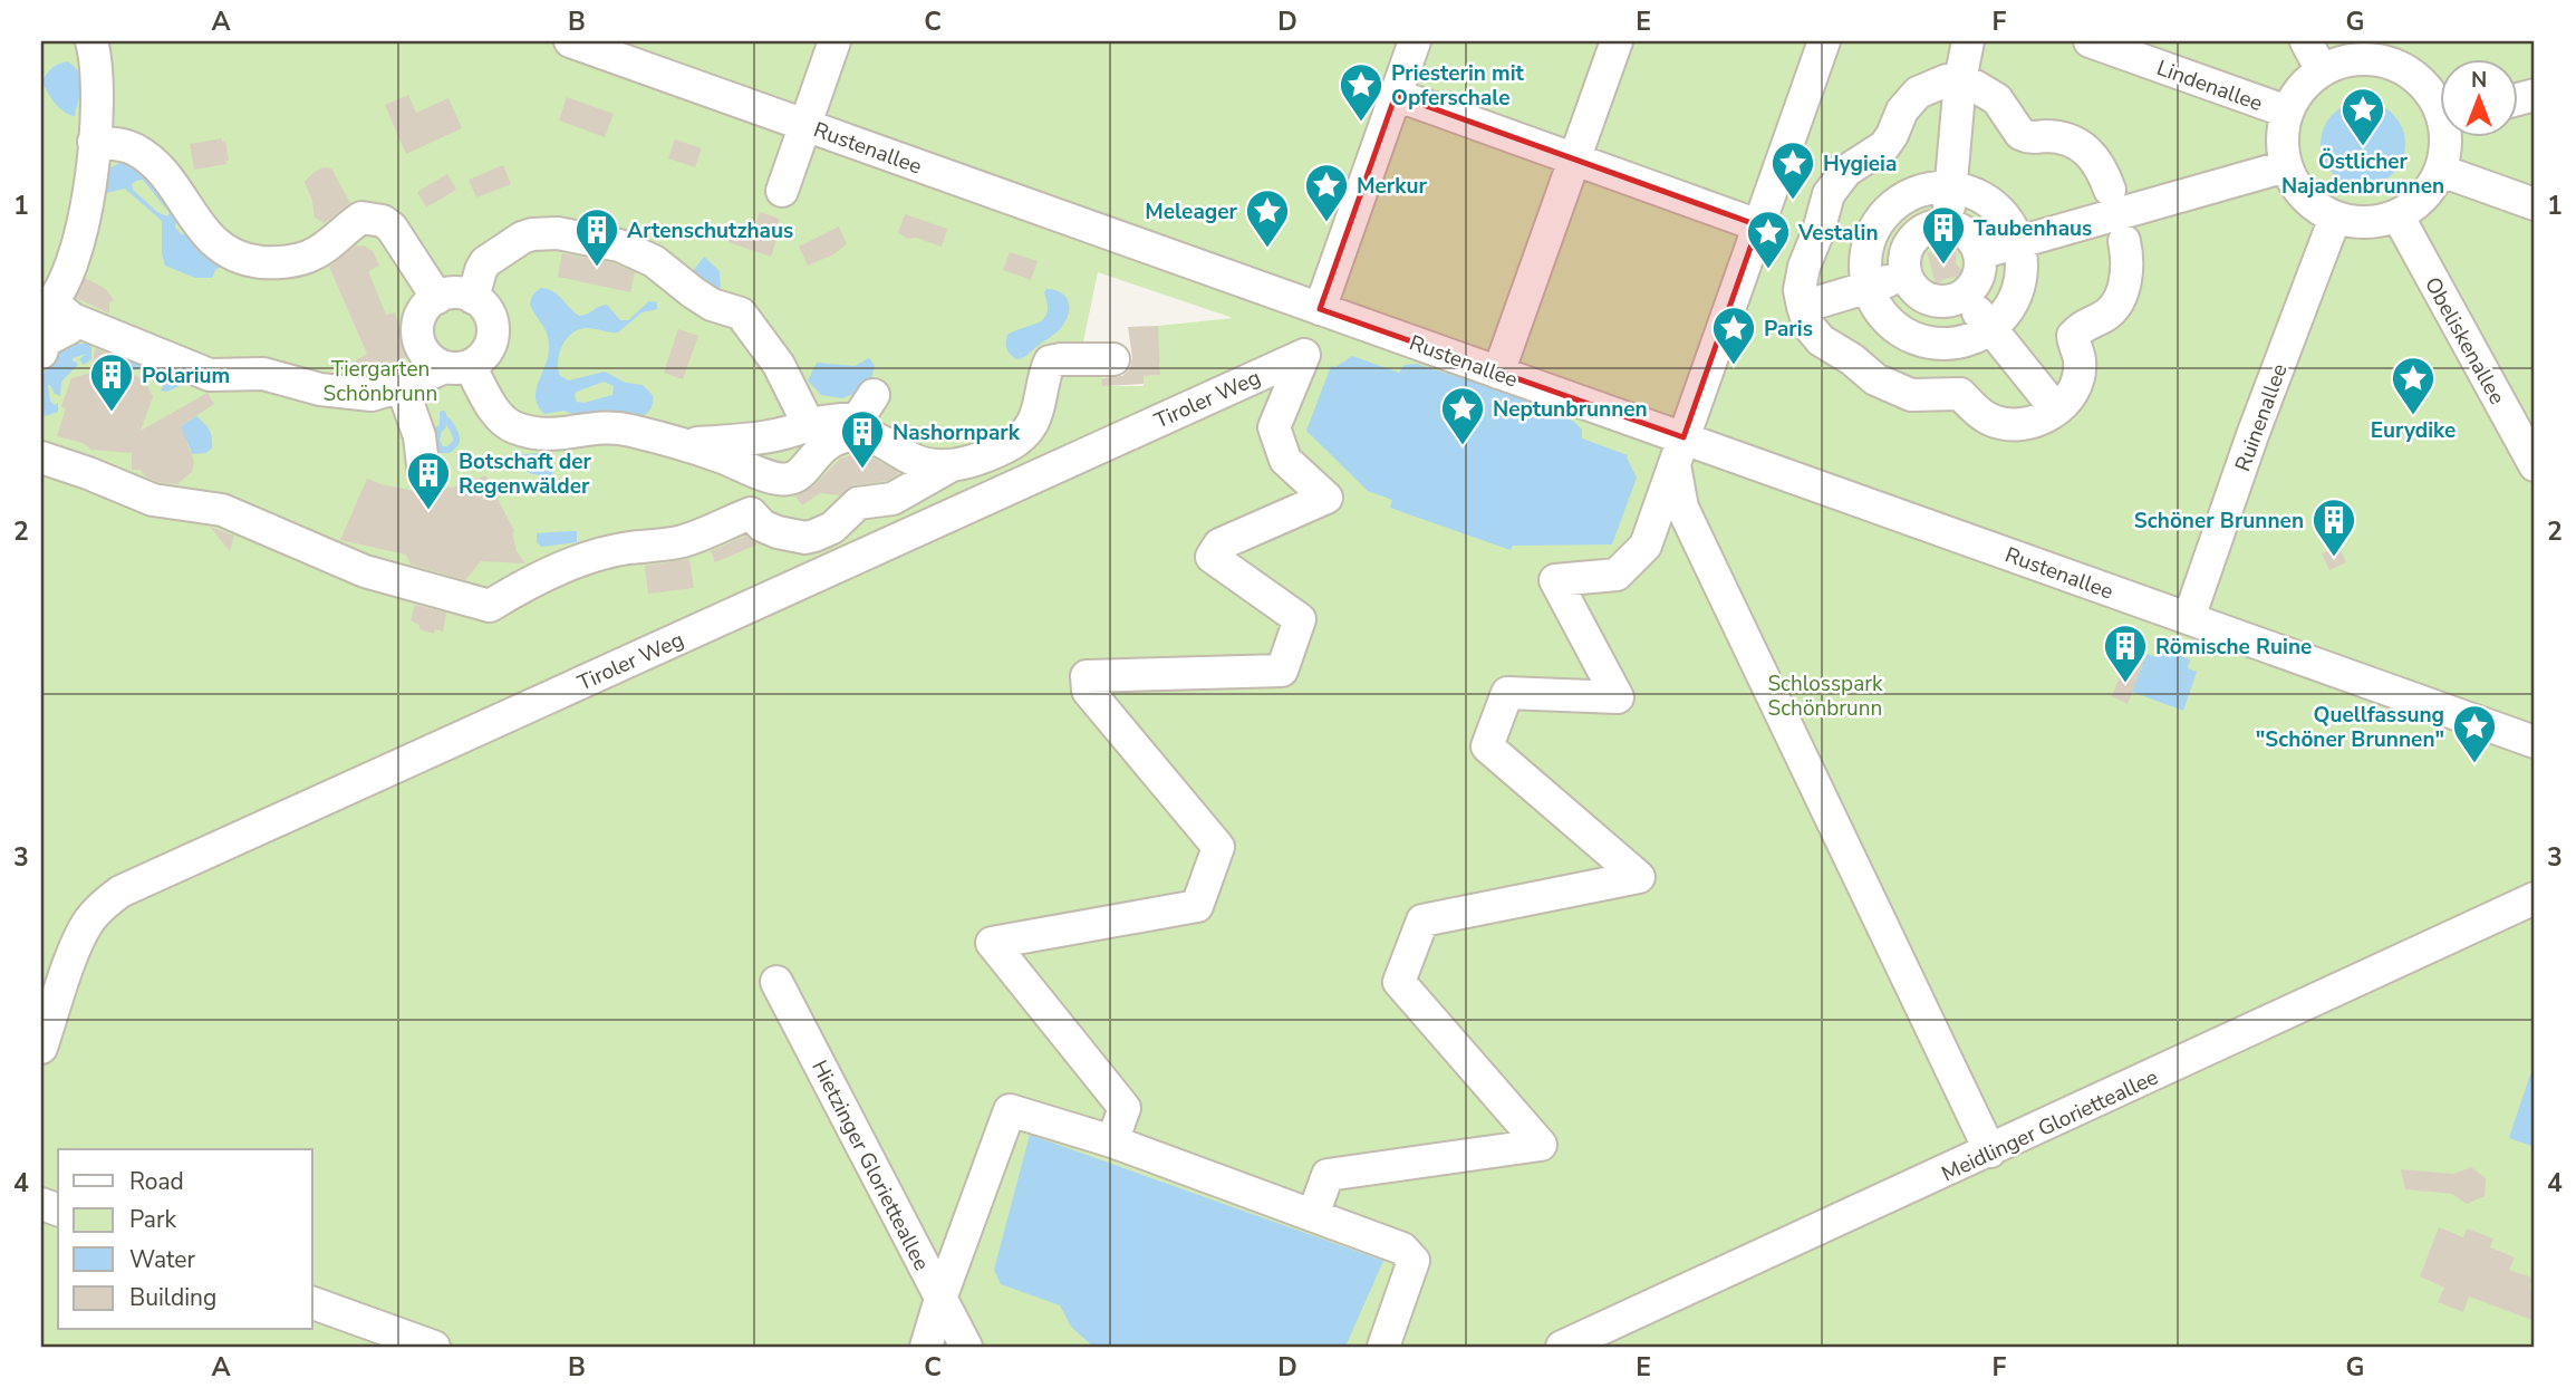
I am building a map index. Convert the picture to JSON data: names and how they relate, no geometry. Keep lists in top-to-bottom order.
{
  "streets": {
    "street": [
      "Lindenallee",
      "Rustenallee",
      "Obeliskenallee",
      "Tiroler Weg",
      "Ruinenallee",
      "Meidlinger Glorietteallee",
      "Hietzinger Glorietteallee"
    ]
  },
  "crossings": [
    ["Rustenallee", "Ruinenallee"]
  ],
  "parks": ["Tiergarten Schönbrunn", "Schlosspark Schönbrunn"],
  "places": {
    "place": [
      "Priesterin mit Opferschale",
      "Östlicher Najadenbrunnen",
      "Hygieia",
      "Merkur",
      "Meleager",
      "Vestalin",
      "Paris",
      "Eurydike",
      "Neptunbrunnen",
      "Quellfassung \"Schöner Brunnen\""
    ],
    "building": [
      "Taubenhaus",
      "Artenschutzhaus",
      "Polarium",
      "Nashornpark",
      "Botschaft der Regenwälder",
      "Schöner Brunnen",
      "Römische Ruine"
    ]
  },
  "legend": [
    "Road",
    "Park",
    "Water",
    "Building"
  ],
  "north": "top",
  "grid": {
    "columns": [
      "A",
      "B",
      "C",
      "D",
      "E",
      "F",
      "G"
    ],
    "rows": [
      "1",
      "2",
      "3",
      "4"
    ]
  }
}
